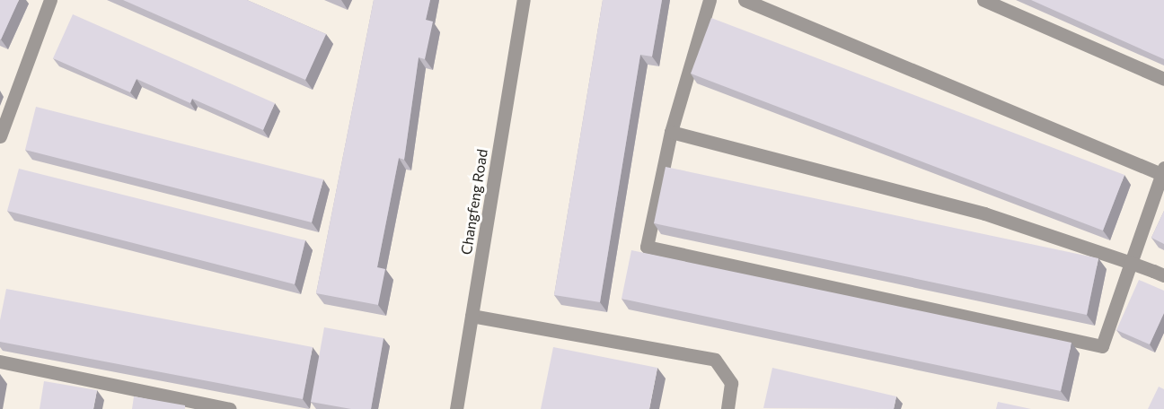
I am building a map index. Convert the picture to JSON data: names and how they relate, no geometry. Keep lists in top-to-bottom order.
{
  "streets": {
    "street": ["Changfeng Road"]
  }
}
